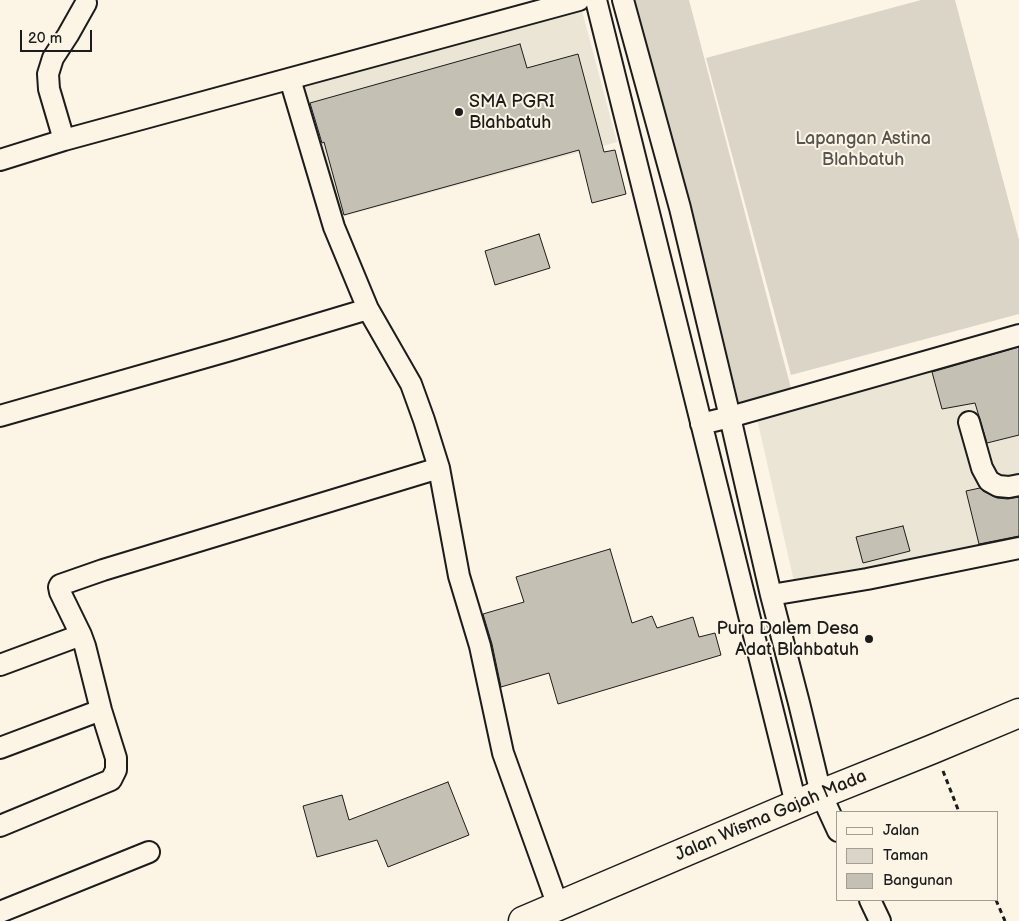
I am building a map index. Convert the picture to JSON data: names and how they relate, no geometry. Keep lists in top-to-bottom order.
{
  "streets": {
    "highway": ["Jalan Wisma Gajah Mada"]
  },
  "parks": ["Lapangan Astina Blahbatuh"],
  "places": ["SMA PGRI Blahbatuh", "Pura Dalem Desa Adat Blahbatuh"],
  "legend": ["Jalan", "Taman", "Bangunan"],
  "scale_bar": "20 m"
}
